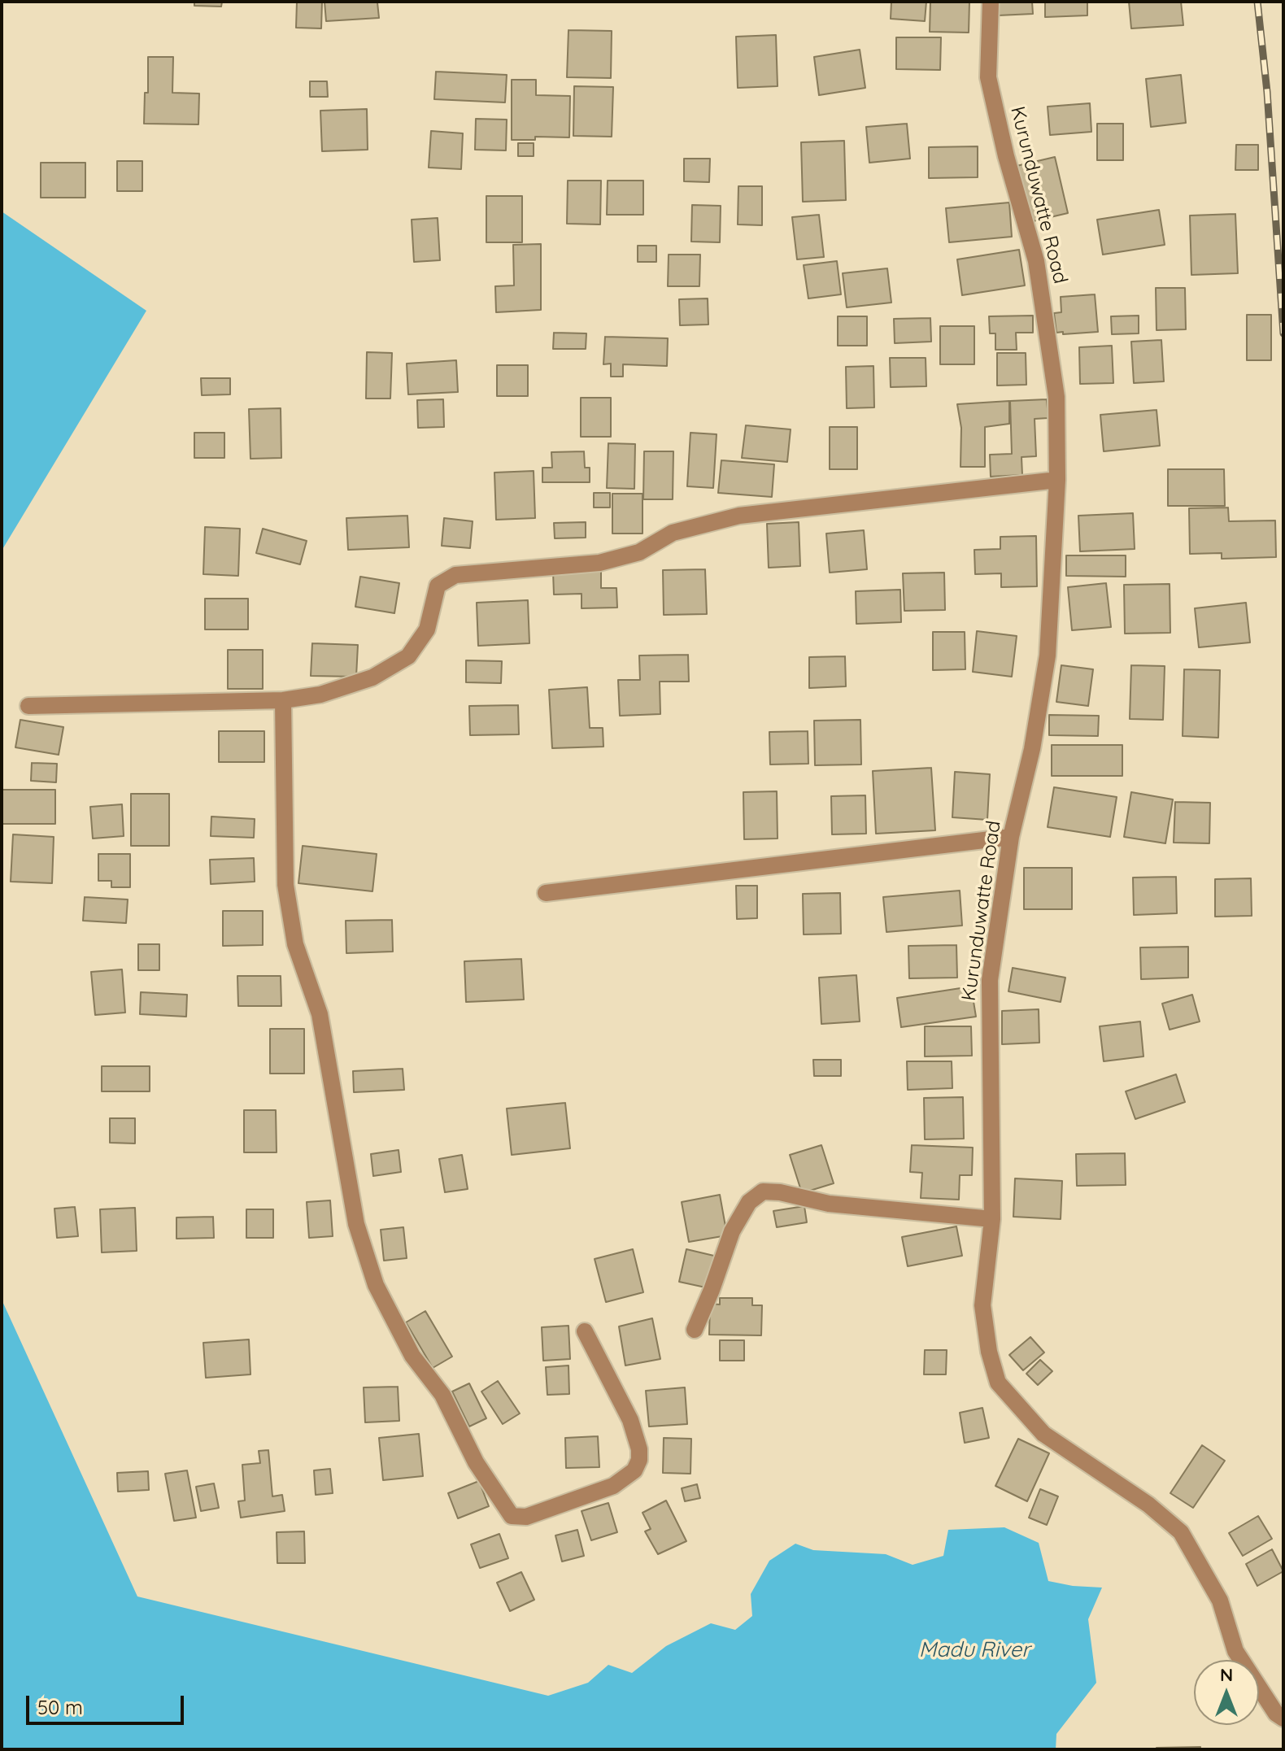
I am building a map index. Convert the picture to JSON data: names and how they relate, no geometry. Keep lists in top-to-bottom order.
{
  "streets": {
    "street": ["Kurunduwatte Road"]
  },
  "water": ["Madu River"],
  "scale_bar": "50 m",
  "north": "top"
}
